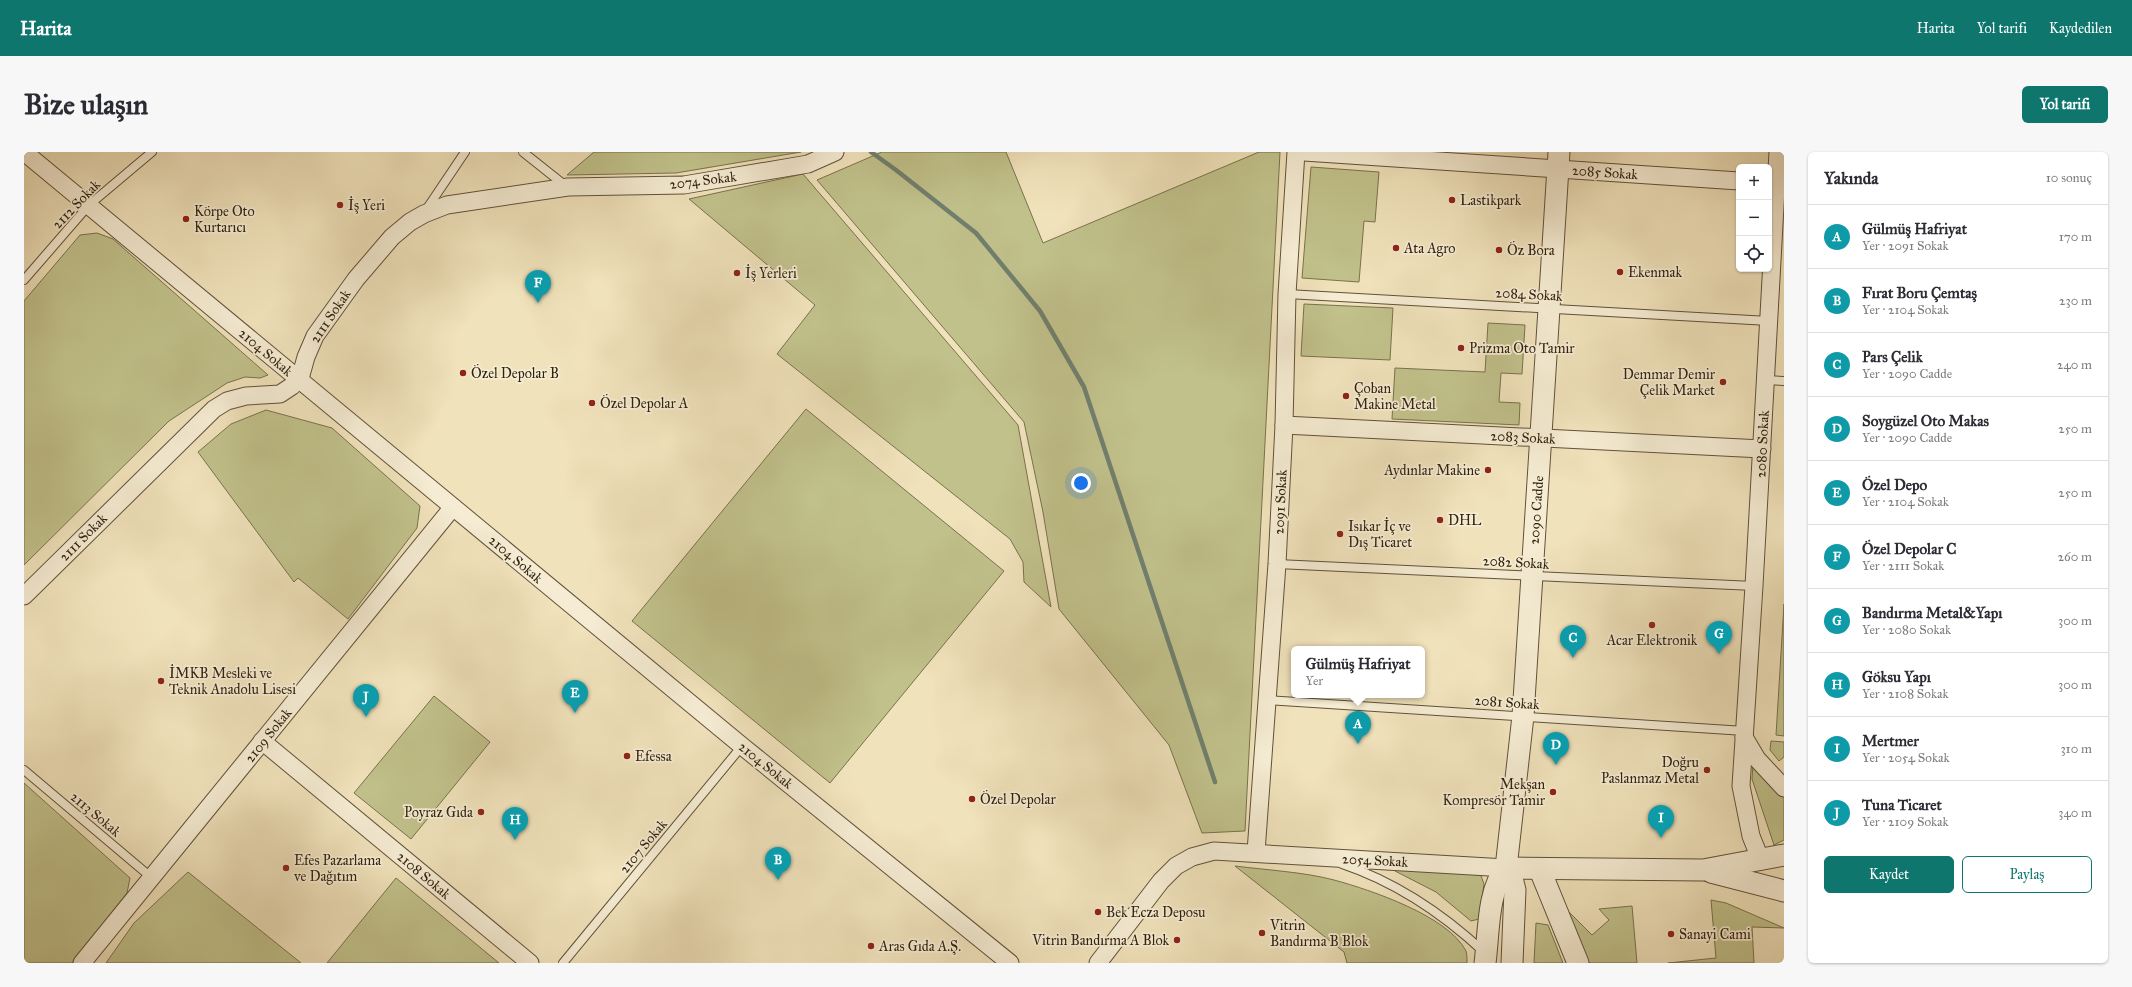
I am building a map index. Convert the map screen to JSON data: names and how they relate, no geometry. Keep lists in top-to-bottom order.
{
  "streets": {
    "street": [
      "2085 Sokak",
      "2074 Sokak",
      "2111 Sokak",
      "2104 Sokak",
      "2083 Sokak",
      "2080 Sokak",
      "2091 Sokak",
      "2090 Cadde",
      "2109 Sokak",
      "2054 Sokak",
      "2108 Sokak"
    ],
    "lane": [
      "2112 Sokak",
      "2084 Sokak",
      "2082 Sokak",
      "2081 Sokak",
      "2113 Sokak",
      "2107 Sokak"
    ]
  },
  "crossings": [
    ["2085 Sokak", "2090 Cadde"],
    ["2074 Sokak", "2111 Sokak"],
    ["2112 Sokak", "2104 Sokak"],
    ["2084 Sokak", "2080 Sokak"],
    ["2084 Sokak", "2091 Sokak"],
    ["2084 Sokak", "2090 Cadde"],
    ["2111 Sokak", "2104 Sokak"],
    ["2104 Sokak", "2109 Sokak"],
    ["2104 Sokak", "2107 Sokak"],
    ["2083 Sokak", "2080 Sokak"],
    ["2083 Sokak", "2091 Sokak"],
    ["2083 Sokak", "2090 Cadde"],
    ["2080 Sokak", "2082 Sokak"],
    ["2080 Sokak", "2081 Sokak"],
    ["2080 Sokak", "2054 Sokak"],
    ["2091 Sokak", "2082 Sokak"],
    ["2091 Sokak", "2081 Sokak"],
    ["2091 Sokak", "2054 Sokak"],
    ["2090 Cadde", "2082 Sokak"],
    ["2090 Cadde", "2081 Sokak"],
    ["2090 Cadde", "2054 Sokak"],
    ["2109 Sokak", "2113 Sokak"],
    ["2109 Sokak", "2108 Sokak"]
  ],
  "places": [
    "Lastikpark",
    "İş Yeri",
    "Körpe Oto Kurtarıcı",
    "Ata Agro",
    "Öz Bora",
    "Ekenmak",
    "İş Yerleri",
    "Prizma Oto Tamir",
    "Özel Depolar B",
    "Demmar Demir Çelik Market",
    "Çoban Makine Metal",
    "Özel Depolar A",
    "Aydınlar Makine",
    "DHL",
    "Isıkar İç ve Dış Ticaret",
    "Acar Elektronik",
    "İMKB Mesleki ve Teknik Anadolu Lisesi",
    "Efessa",
    "Doğru Paslanmaz Metal",
    "Mekşan Kompresör Tamir",
    "Özel Depolar",
    "Poyraz Gıda",
    "Efes Pazarlama ve Dağıtım",
    "Bek Ecza Deposu",
    "Vitrin Bandırma B Blok",
    "Sanayi Cami",
    "Vitrin Bandırma A Blok",
    "Aras Gıda A.Ş."
  ],
  "page": {
    "header": "Harita",
    "nav": ["Harita", "Yol tarifi", "Kaydedilen"],
    "buttons": [
      "Yol tarifi",
      ["Kaydet", "Paylaş"]
    ],
    "title": "Bize ulaşın",
    "heading": ["Yakında", "10 sonuç"],
    "map_buttons": ["+", "−"],
    "list": [
      {
        "mark": "A",
        "name": "Gülmüş Hafriyat",
        "note": "Yer · 2091 Sokak",
        "value": "170 m"
      },
      {
        "mark": "B",
        "name": "Fırat Boru Çemtaş",
        "note": "Yer · 2104 Sokak",
        "value": "230 m"
      },
      {
        "mark": "C",
        "name": "Pars Çelik",
        "note": "Yer · 2090 Cadde",
        "value": "240 m"
      },
      {
        "mark": "D",
        "name": "Soygüzel Oto Makas",
        "note": "Yer · 2090 Cadde",
        "value": "250 m"
      },
      {
        "mark": "E",
        "name": "Özel Depo",
        "note": "Yer · 2104 Sokak",
        "value": "250 m"
      },
      {
        "mark": "F",
        "name": "Özel Depolar C",
        "note": "Yer · 2111 Sokak",
        "value": "260 m"
      },
      {
        "mark": "G",
        "name": "Bandırma Metal&Yapı",
        "note": "Yer · 2080 Sokak",
        "value": "300 m"
      },
      {
        "mark": "H",
        "name": "Göksu Yapı",
        "note": "Yer · 2108 Sokak",
        "value": "300 m"
      },
      {
        "mark": "I",
        "name": "Mertmer",
        "note": "Yer · 2054 Sokak",
        "value": "310 m"
      },
      {
        "mark": "J",
        "name": "Tuna Ticaret",
        "note": "Yer · 2109 Sokak",
        "value": "340 m"
      }
    ],
    "pins": [
      "F",
      "G",
      "C",
      "E",
      "J",
      "A",
      "D",
      "I",
      "H",
      "B"
    ],
    "popup": ["Gülmüş Hafriyat", "Yer"]
  }
}
